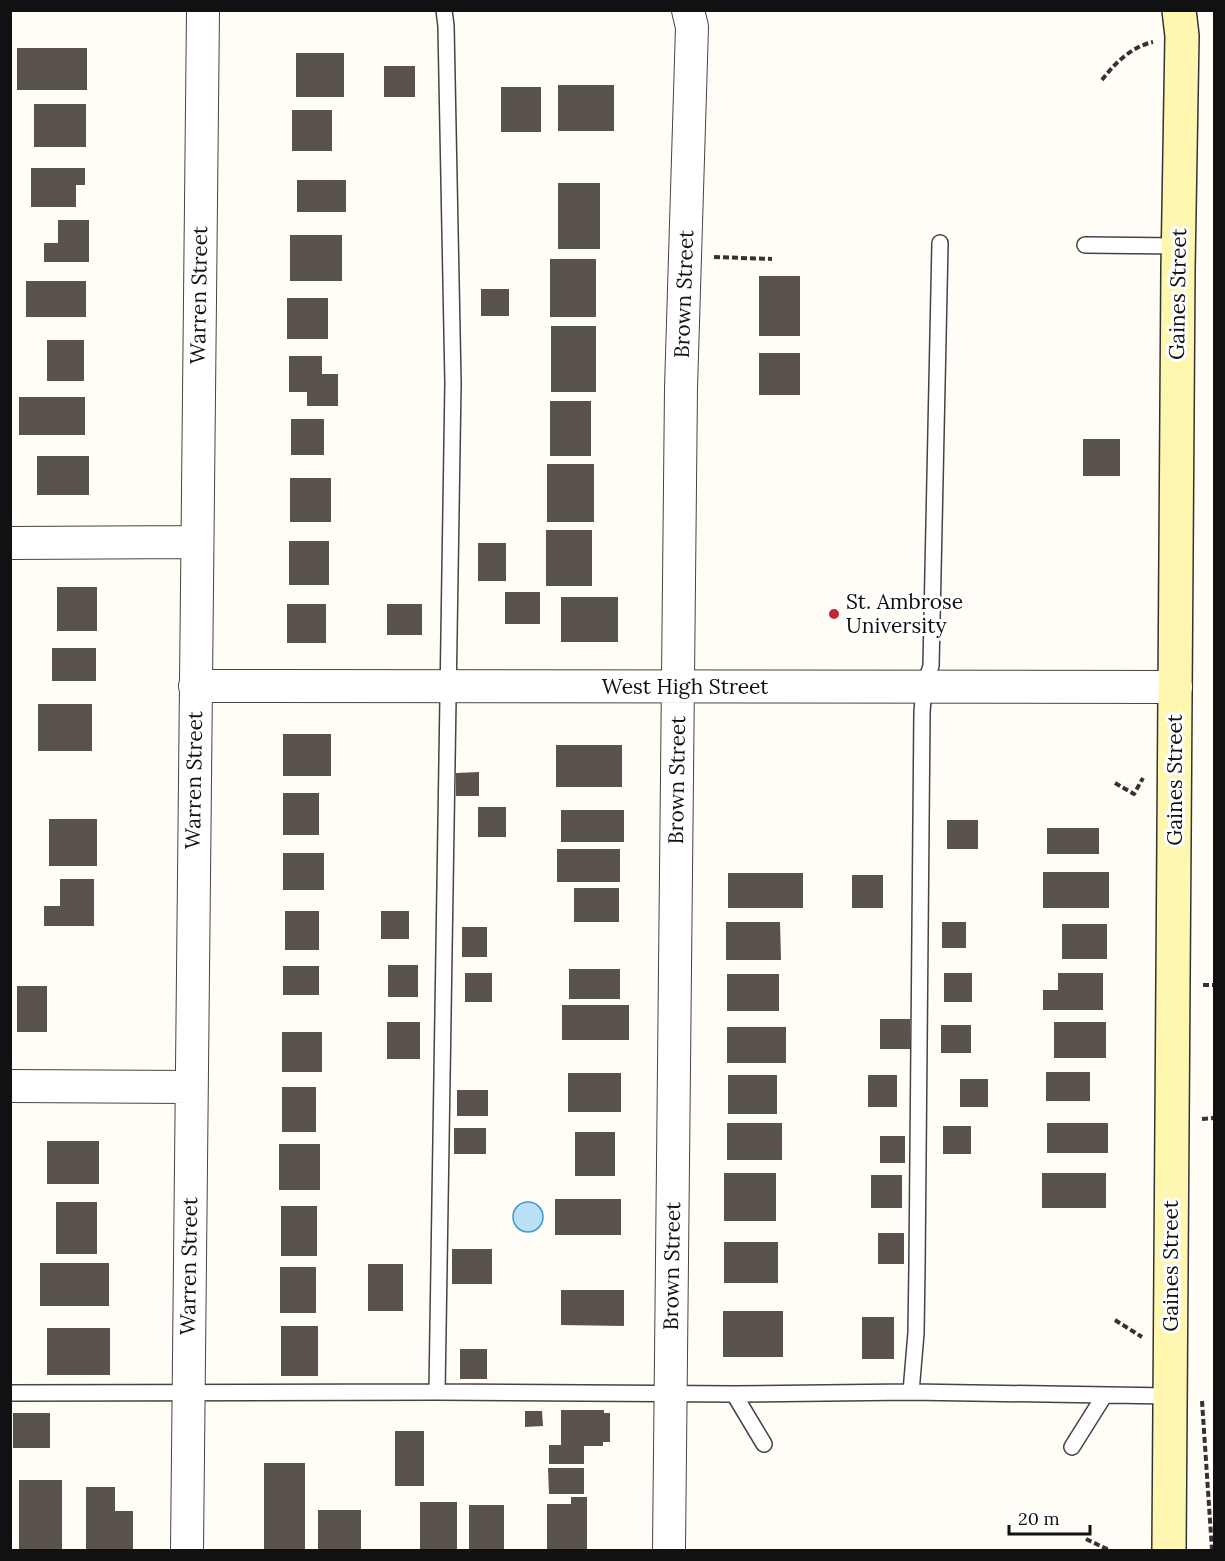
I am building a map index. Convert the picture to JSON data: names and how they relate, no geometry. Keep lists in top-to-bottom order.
{
  "streets": {
    "street": [
      "Brown Street",
      "Gaines Street",
      "Warren Street",
      "West High Street"
    ]
  },
  "crossings": [
    ["Brown Street", "West High Street"],
    ["Gaines Street", "West High Street"],
    ["Warren Street", "West High Street"]
  ],
  "places": ["St. Ambrose University"],
  "scale_bar": "20 m"
}
